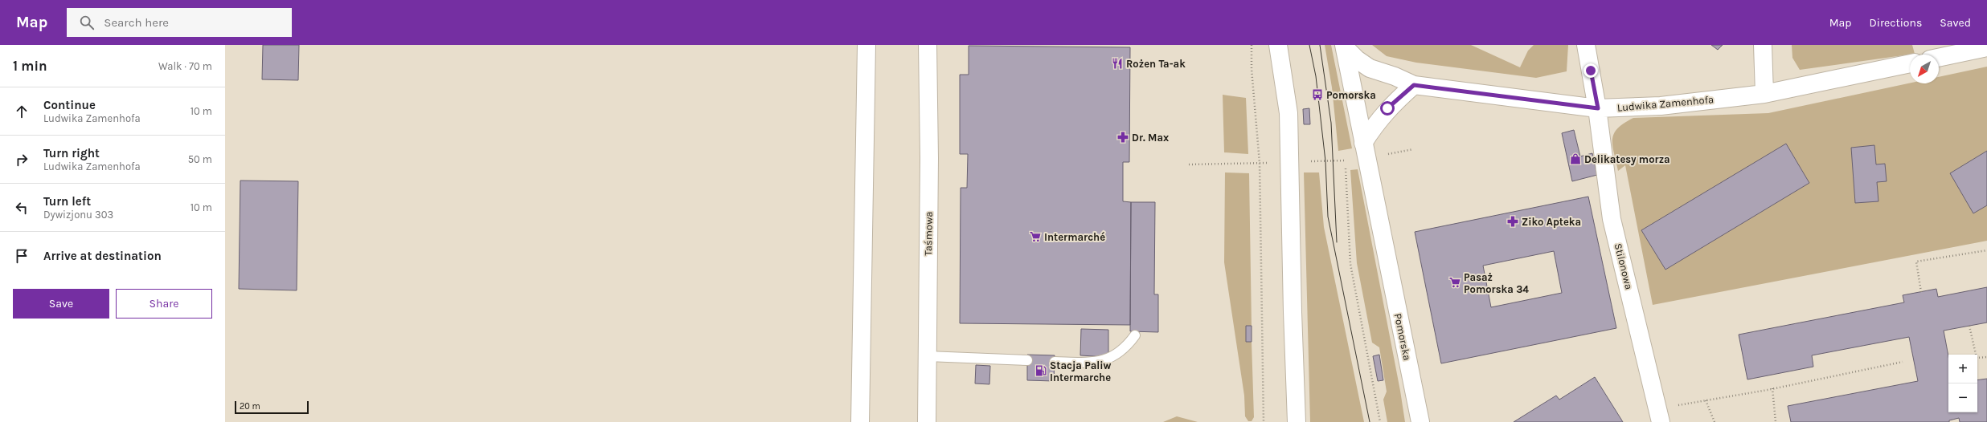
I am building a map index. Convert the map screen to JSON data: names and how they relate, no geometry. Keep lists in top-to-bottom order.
{
  "streets": {
    "street": [
      "Ludwika Zamenhofa",
      "Taśmowa",
      "Stilonowa",
      "Pomorska"
    ]
  },
  "crossings": [
    ["Ludwika Zamenhofa", "Stilonowa"],
    ["Ludwika Zamenhofa", "Pomorska"]
  ],
  "places": {
    "restaurant": ["Rożen Ta-ak"],
    "bus stop": ["Pomorska"],
    "pharmacy": ["Dr. Max", "Ziko Apteka"],
    "shop": ["Delikatesy morza"],
    "supermarket": ["Intermarché", "Pasaż Pomorska 34"],
    "fuel station": ["Stacja Paliw Intermarche"]
  },
  "scale_bar": "20 m",
  "north": "bottom left",
  "page": {
    "header": "Map",
    "search": "Search here",
    "nav": ["Map", "Directions", "Saved"],
    "heading": ["1 min", "Walk · 70 m"],
    "list": [
      ["Continue", "Ludwika Zamenhofa", "10 m"],
      ["Turn right", "Ludwika Zamenhofa", "50 m"],
      ["Turn left", "Dywizjonu 303", "10 m"],
      "Arrive at destination"
    ],
    "buttons": ["Save", "Share"],
    "map_buttons": ["+", "−"],
    "scale": "20 m"
  }
}
